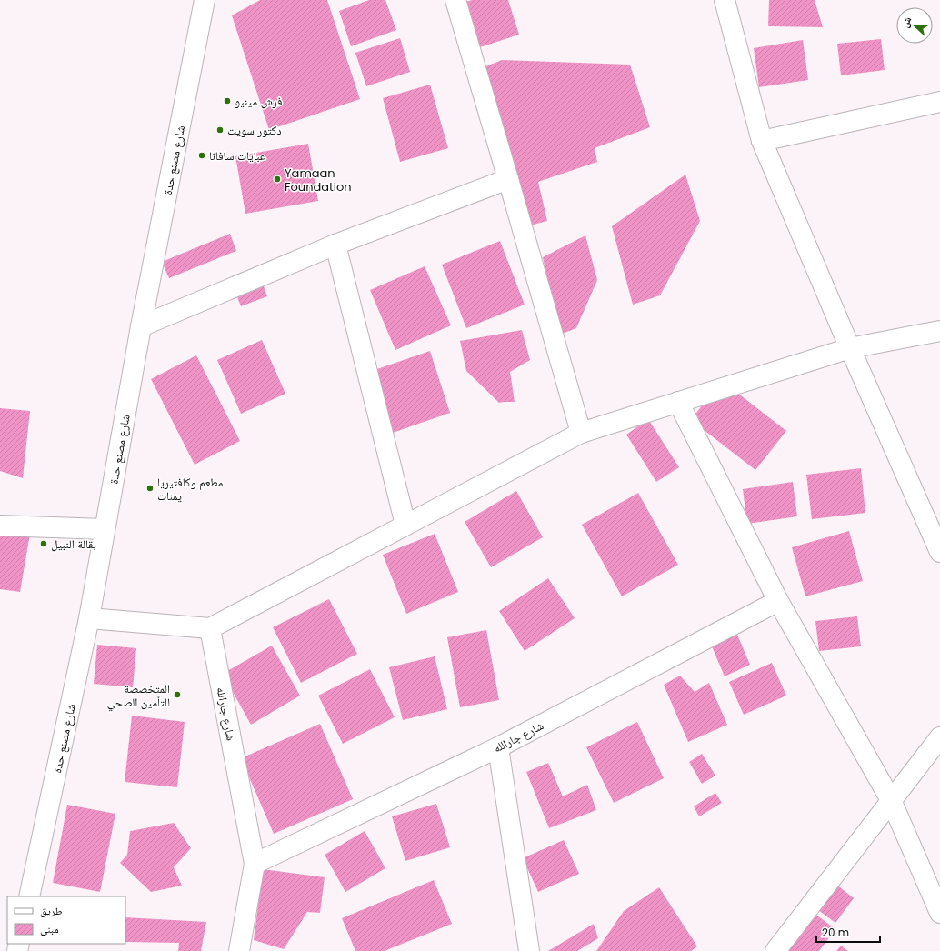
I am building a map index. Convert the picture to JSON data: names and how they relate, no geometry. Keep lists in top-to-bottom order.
{
  "streets": {
    "street": ["شارع مصنع حدة", "شارع جارالله"]
  },
  "places": [
    "فرش مينيو",
    "دكتور سويت",
    "عبايات سافانا",
    "Yamaan Foundation",
    "مطعم وكافتيريا يمنات",
    "بقالة النبيل",
    "المتخصصة للتأمين الصحي"
  ],
  "legend": ["طريق", "مبنى"],
  "scale_bar": "20 m",
  "north": "left"
}
